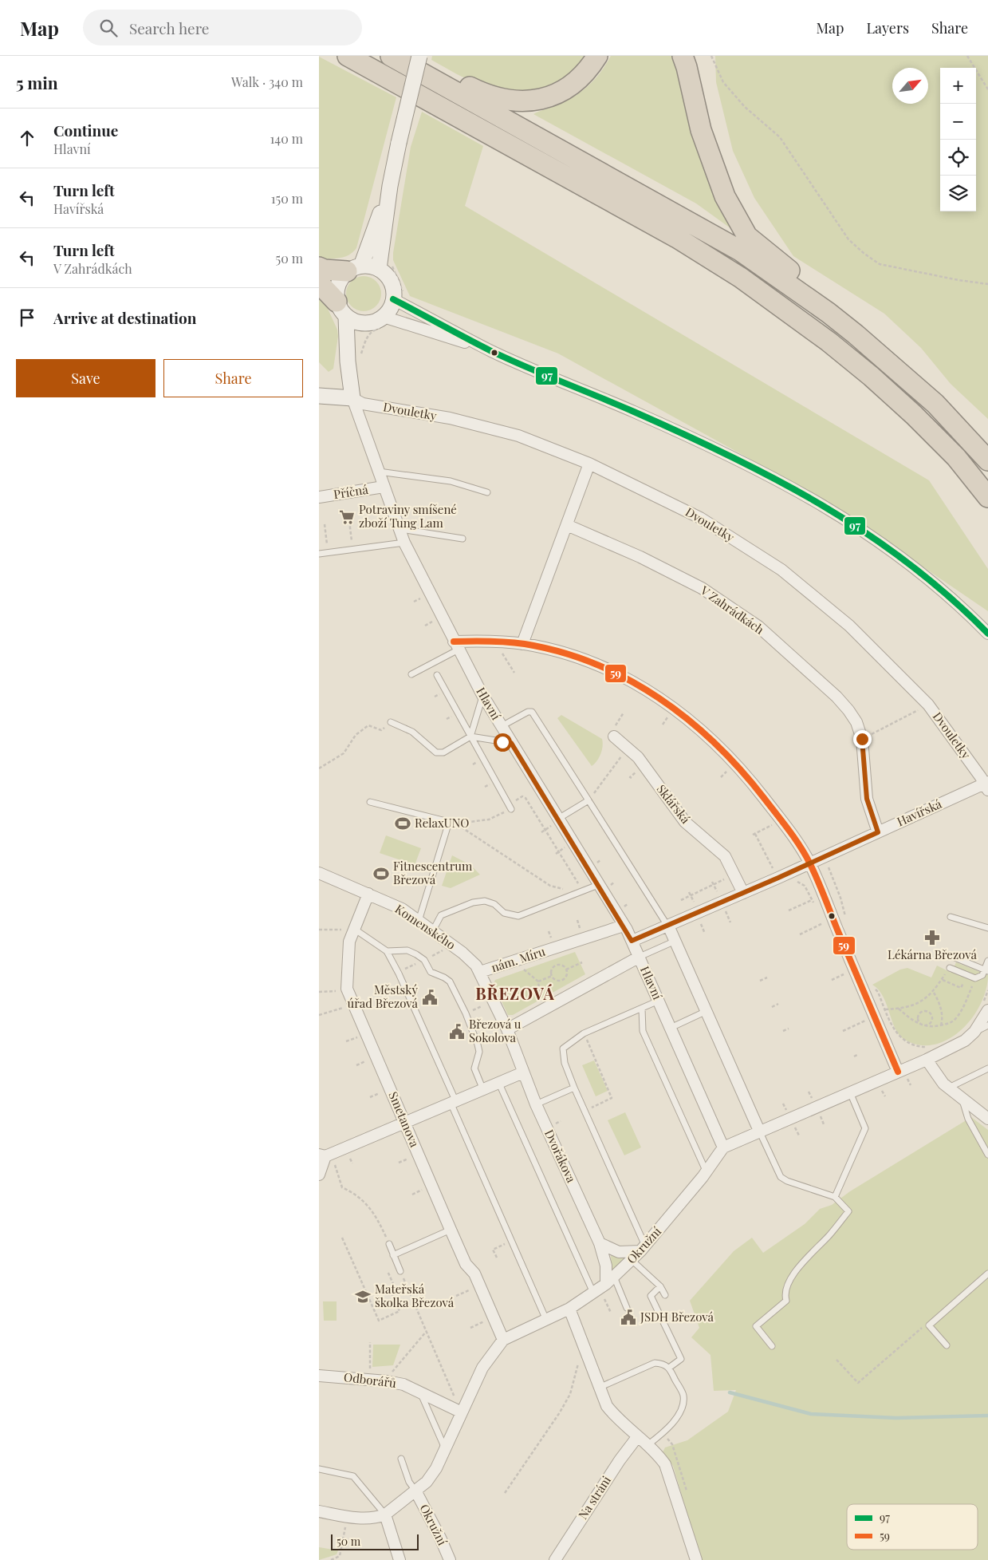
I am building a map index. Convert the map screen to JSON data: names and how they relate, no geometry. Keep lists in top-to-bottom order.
{
  "streets": {
    "street": [
      "Dvouletky",
      "Příčná",
      "V Zahrádkách",
      "Hlavní",
      "Sklářská",
      "Havířská",
      "Komenského",
      "nám. Míru",
      "Smetanova",
      "Dvořákova",
      "Okružní",
      "Odborářů",
      "Na stráni"
    ]
  },
  "crossings": [
    ["Dvouletky", "Hlavní"],
    ["Dvouletky", "Havířská"],
    ["Příčná", "Hlavní"],
    ["V Zahrádkách", "Havířská"],
    ["Hlavní", "Havířská"],
    ["Hlavní", "nám. Míru"],
    ["Hlavní", "Okružní"],
    ["Sklářská", "Havířská"],
    ["Komenského", "nám. Míru"],
    ["Komenského", "Smetanova"],
    ["nám. Míru", "Dvořákova"],
    ["Smetanova", "Okružní"],
    ["Dvořákova", "Okružní"],
    ["Okružní", "Odborářů"]
  ],
  "districts": ["BŘEZOVÁ"],
  "places": {
    "supermarket": ["Potraviny smíšené zboží Tung Lam"],
    "sports": ["RelaxUNO", "Fitnescentrum Březová"],
    "pharmacy": ["Lékárna Březová"],
    "public building": ["Městský úřad Březová", "Březová u Sokolova", "JSDH Březová"],
    "school or university": ["Mateřská školka Březová"]
  },
  "lines": ["transit line 97", "transit line 59"],
  "legend": ["97", "59"],
  "scale_bar": "50 m",
  "north": "top right",
  "page": {
    "header": "Map",
    "search": "Search here",
    "nav": ["Map", "Layers", "Share"],
    "heading": ["5 min", "Walk · 340 m"],
    "map_buttons": ["+", "−"],
    "list": [
      ["Continue", "Hlavní", "140 m"],
      ["Turn left", "Havířská", "150 m"],
      ["Turn left", "V Zahrádkách", "50 m"],
      "Arrive at destination"
    ],
    "buttons": ["Save", "Share"],
    "scale": "50 m"
  }
}
